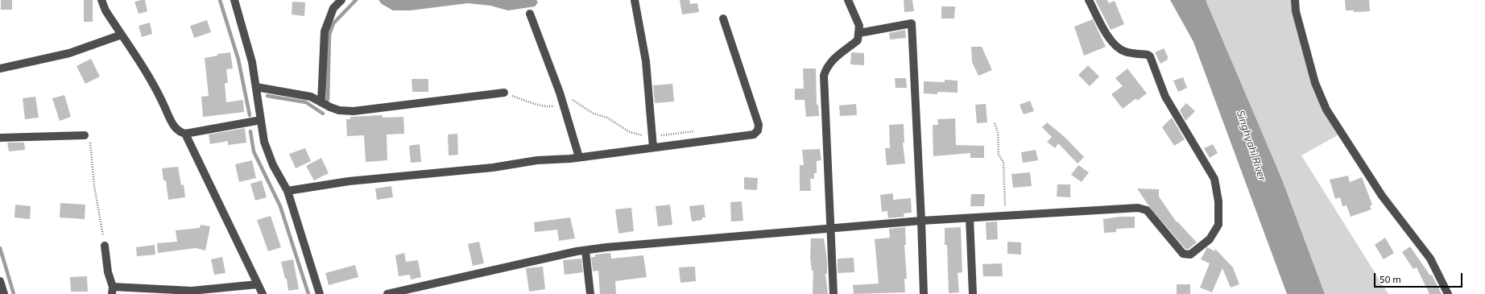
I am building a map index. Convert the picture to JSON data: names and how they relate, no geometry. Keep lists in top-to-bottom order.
{
  "water": ["Singhyahi River"],
  "scale_bar": "50 m"
}
